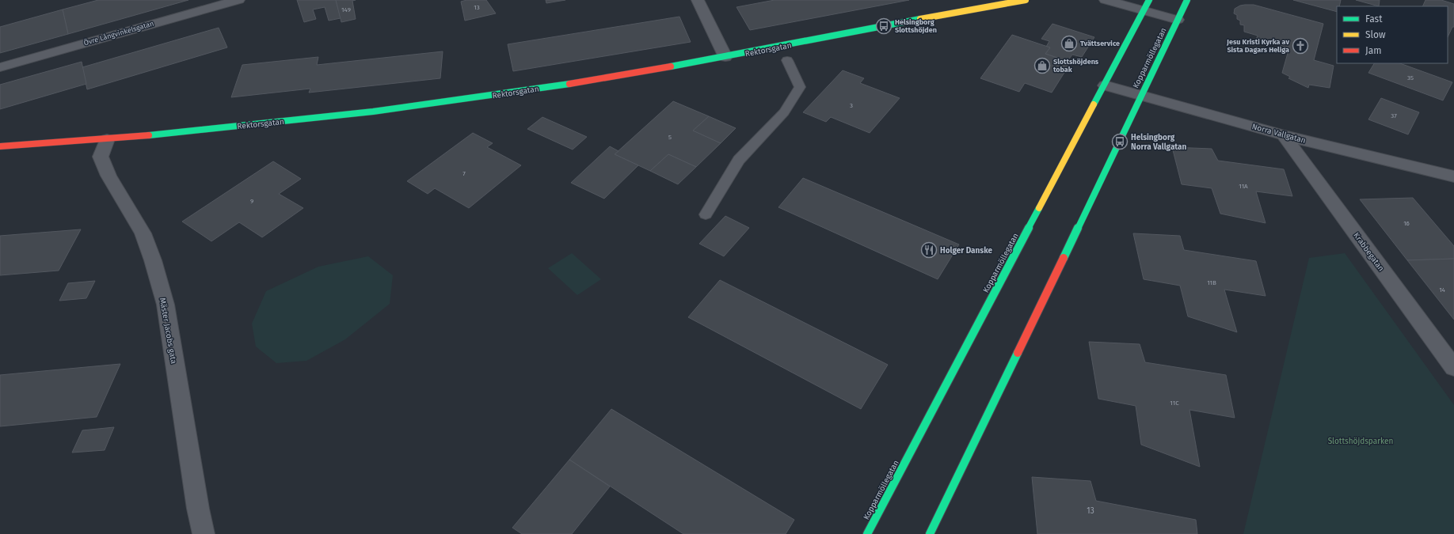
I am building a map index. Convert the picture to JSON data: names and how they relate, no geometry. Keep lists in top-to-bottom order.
{
  "streets": {
    "street": [
      "Övre Långvinkelsgatan",
      "Rektorsgatan",
      "Kopparmöllegatan",
      "Norra Vallgatan",
      "Krabbegatan",
      "Mäster Jacobs gata"
    ]
  },
  "crossings": [
    ["Rektorsgatan", "Mäster Jacobs gata"],
    ["Kopparmöllegatan", "Norra Vallgatan"],
    ["Norra Vallgatan", "Krabbegatan"]
  ],
  "parks": ["Slottshöjdsparken"],
  "places": {
    "bus stop": ["Helsingborg Slottshöjden", "Helsingborg Norra Vallgatan"],
    "shop": ["Tvättservice", "Slottshöjdens tobak"],
    "church": ["Jesu Kristi Kyrka av Sista Dagars Heliga"],
    "restaurant": ["Holger Danske"]
  },
  "house_numbers": [
    "13",
    "149",
    "35",
    "3",
    "37",
    "5",
    "7",
    "11A",
    "9",
    "16",
    "11B",
    "14",
    "11C",
    "13"
  ],
  "legend": ["Fast", "Slow", "Jam"]
}
